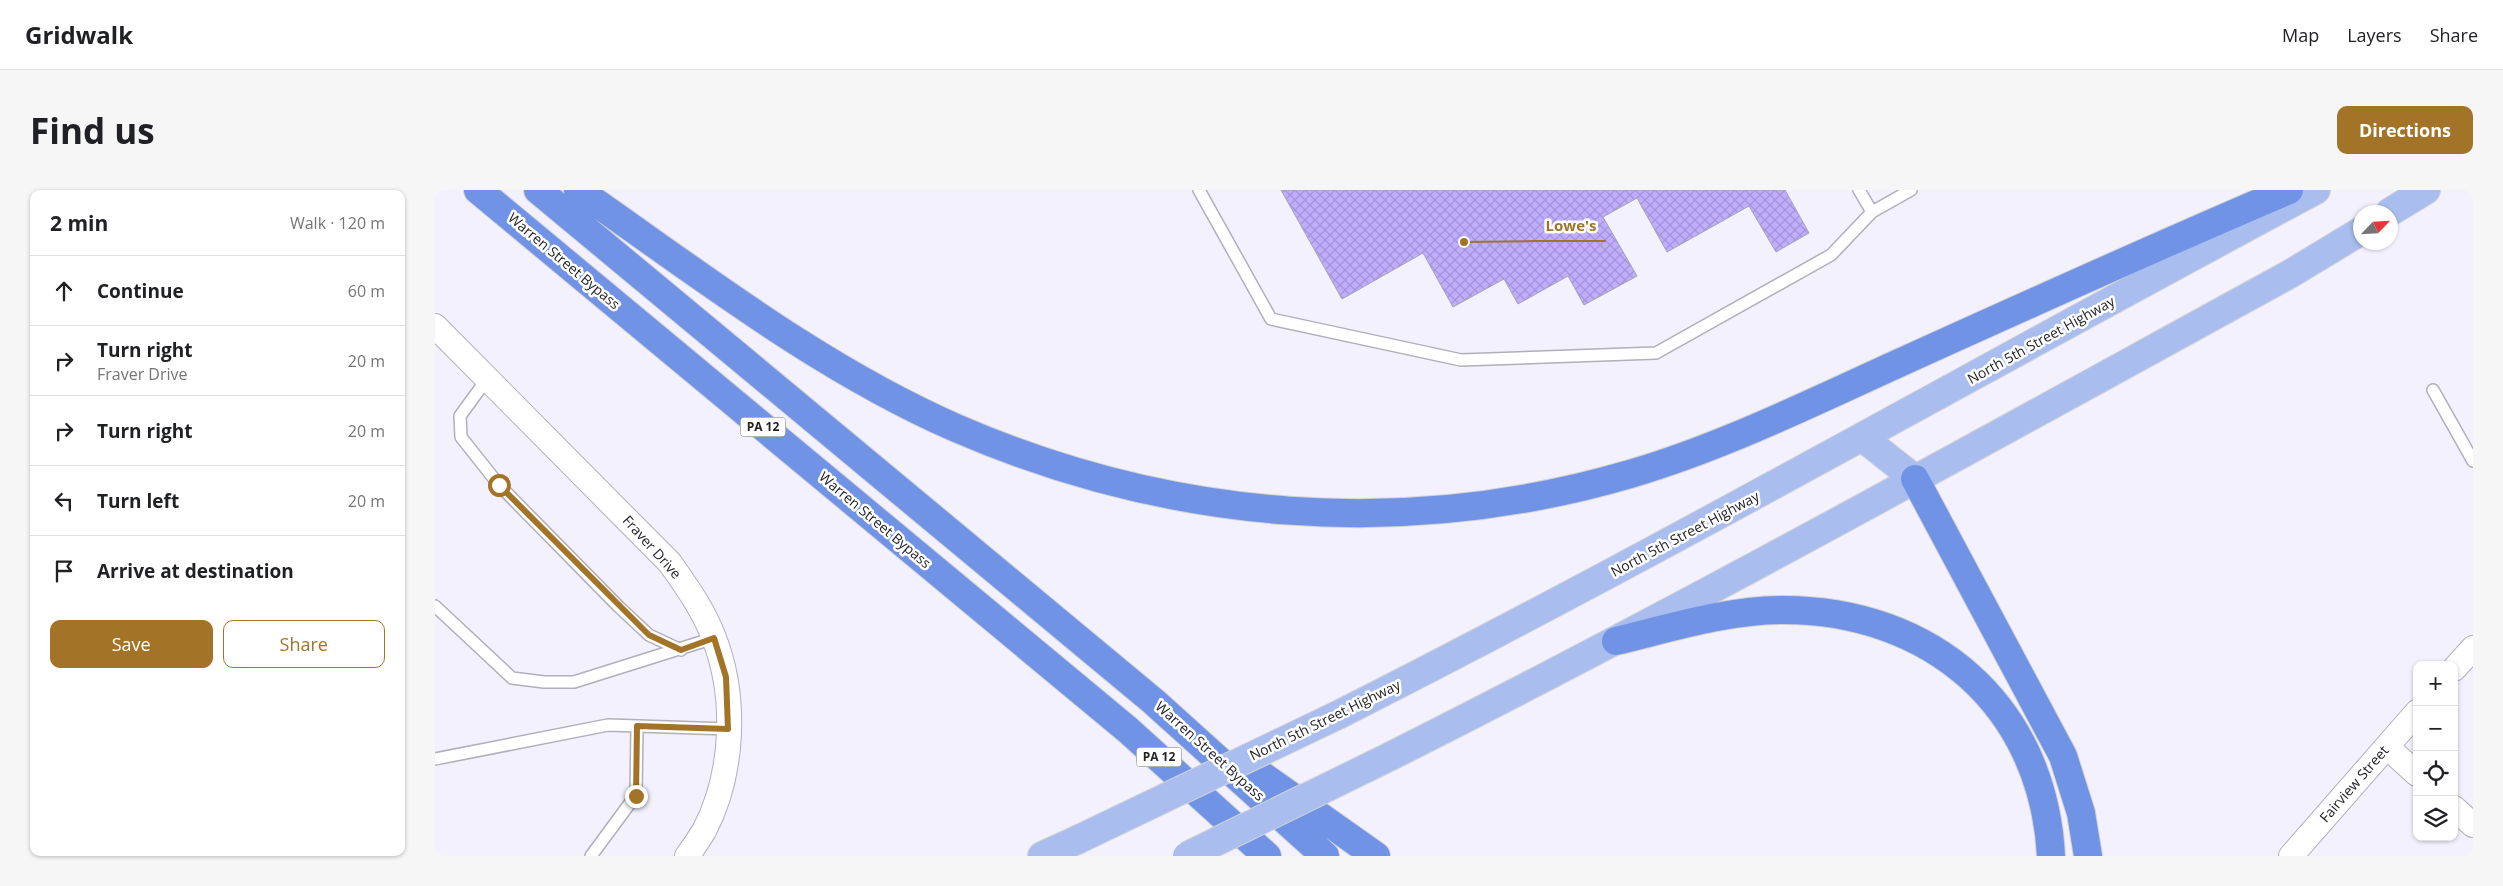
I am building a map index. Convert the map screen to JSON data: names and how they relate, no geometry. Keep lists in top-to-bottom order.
{
  "streets": {
    "highway": ["Warren Street Bypass", "PA 12"],
    "main road": ["North 5th Street Highway"],
    "street": ["Fraver Drive", "Fairview Street"]
  },
  "places": ["Lowe's"],
  "north": "top right",
  "page": {
    "header": "Gridwalk",
    "nav": ["Map", "Layers", "Share"],
    "buttons": [
      "Directions",
      ["Save", "Share"]
    ],
    "title": "Find us",
    "heading": ["2 min", "Walk · 120 m"],
    "list": [
      ["Continue", "60 m"],
      ["Turn right", "Fraver Drive", "20 m"],
      ["Turn right", "20 m"],
      ["Turn left", "20 m"],
      "Arrive at destination"
    ],
    "map_buttons": ["+", "−"]
  }
}
